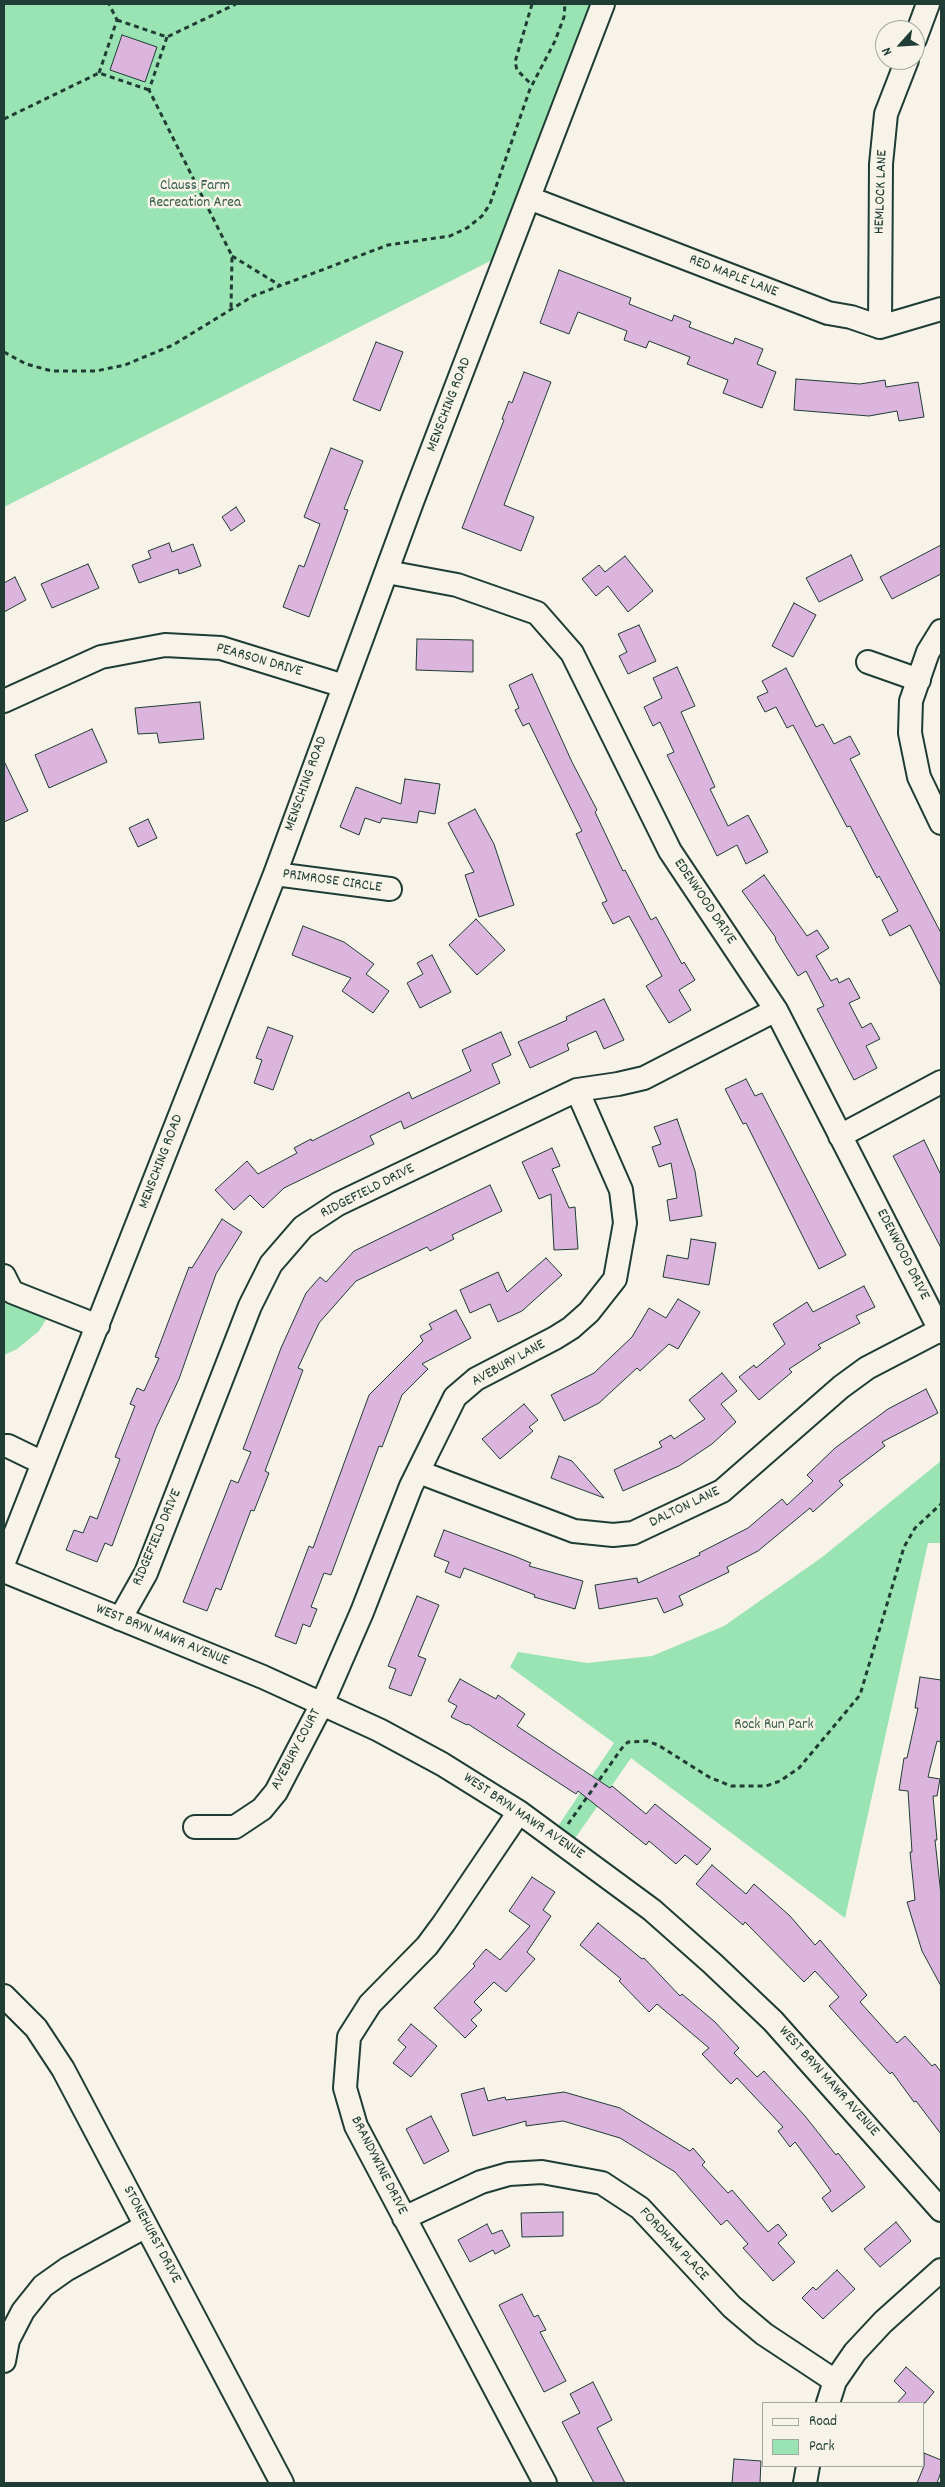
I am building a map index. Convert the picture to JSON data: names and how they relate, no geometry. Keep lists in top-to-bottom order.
{
  "streets": {
    "street": [
      "HEMLOCK LANE",
      "RED MAPLE LANE",
      "MENSCHING ROAD",
      "PEARSON DRIVE",
      "PRIMROSE CIRCLE",
      "EDENWOOD DRIVE",
      "RIDGEFIELD DRIVE",
      "AVEBURY LANE",
      "DALTON LANE",
      "WEST BRYN MAWR AVENUE",
      "AVEBURY COURT",
      "BRANDYWINE DRIVE",
      "STONEHURST DRIVE",
      "FORDHAM PLACE"
    ]
  },
  "crossings": [
    ["HEMLOCK LANE", "RED MAPLE LANE"],
    ["RED MAPLE LANE", "MENSCHING ROAD"],
    ["MENSCHING ROAD", "PEARSON DRIVE"],
    ["MENSCHING ROAD", "PRIMROSE CIRCLE"],
    ["MENSCHING ROAD", "EDENWOOD DRIVE"],
    ["EDENWOOD DRIVE", "RIDGEFIELD DRIVE"],
    ["EDENWOOD DRIVE", "DALTON LANE"],
    ["RIDGEFIELD DRIVE", "AVEBURY LANE"],
    ["RIDGEFIELD DRIVE", "WEST BRYN MAWR AVENUE"],
    ["AVEBURY LANE", "DALTON LANE"],
    ["AVEBURY LANE", "WEST BRYN MAWR AVENUE"],
    ["AVEBURY LANE", "AVEBURY COURT"],
    ["WEST BRYN MAWR AVENUE", "AVEBURY COURT"],
    ["WEST BRYN MAWR AVENUE", "BRANDYWINE DRIVE"],
    ["BRANDYWINE DRIVE", "FORDHAM PLACE"]
  ],
  "parks": ["Clauss Farm Recreation Area", "Rock Run Park"],
  "legend": ["Road", "Park"],
  "north": "bottom left"
}
